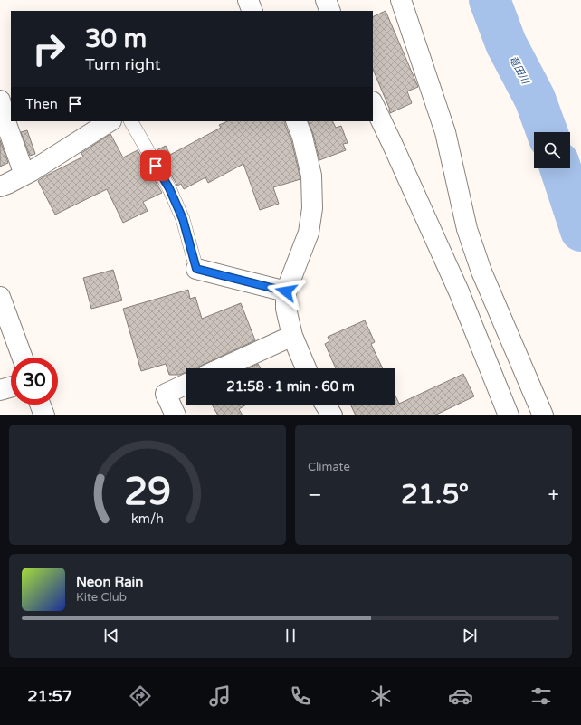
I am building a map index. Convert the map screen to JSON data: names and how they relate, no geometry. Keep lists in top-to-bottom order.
{
  "water": ["竜田川"],
  "page": {
    "turn": ["30 m", "Turn right"],
    "then": "Then",
    "limit": "30",
    "trip": "21:58 · 1 min · 60 m",
    "tile": "Climate",
    "heat": ["−", "21.5°", "+"],
    "song": ["Neon Rain", "Kite Club"],
    "tabs": "21:57",
    "gauge": ["29", "km/h"]
  }
}
